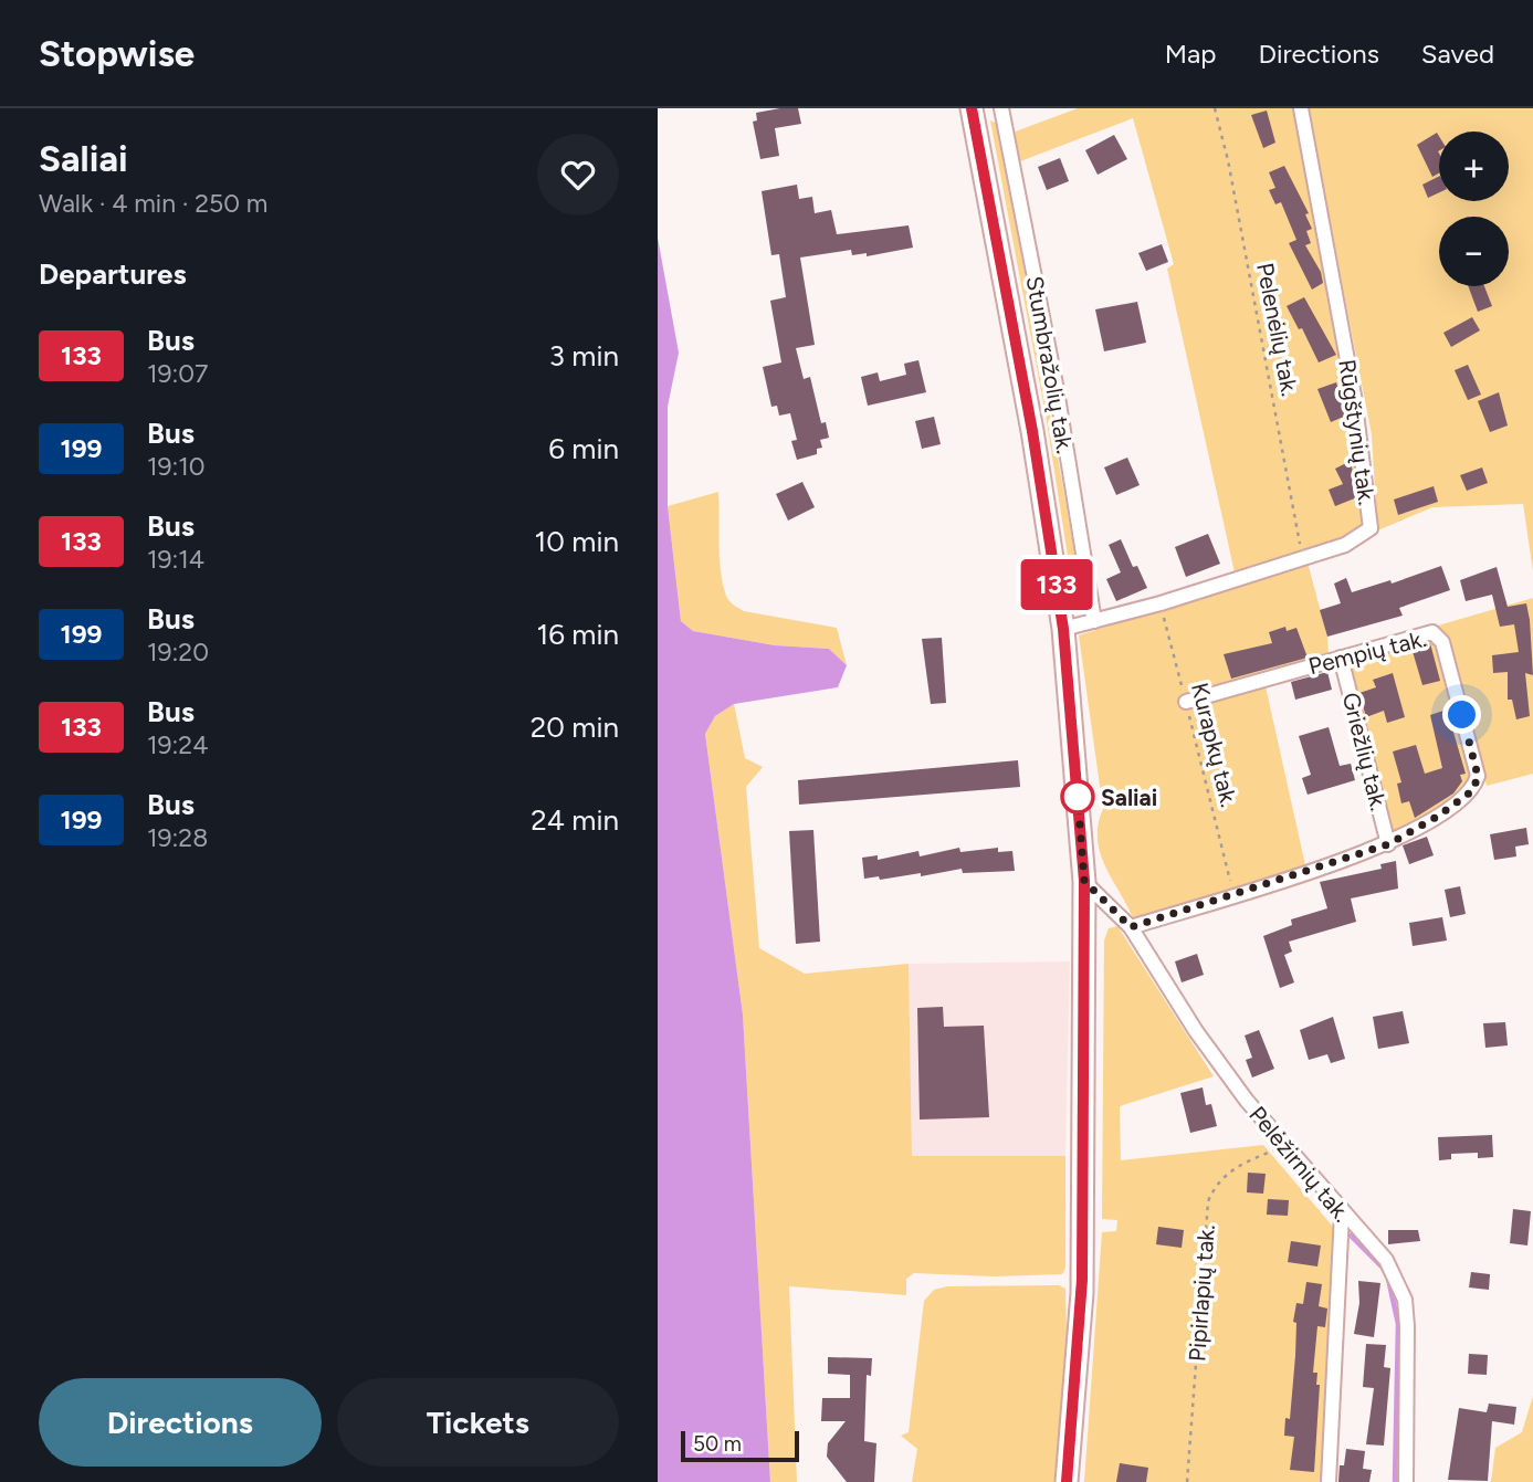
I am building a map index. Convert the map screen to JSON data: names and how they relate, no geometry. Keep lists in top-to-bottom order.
{
  "streets": {
    "street": [
      "Stumbražolių tak.",
      "Rūgštynių tak.",
      "Pempių tak.",
      "Griežlių tak.",
      "Pelėžirnių tak."
    ],
    "path": ["Pelenėlių tak.", "Kurapkų tak.", "Pipirlapių tak."]
  },
  "crossings": [
    ["Pelenėlių tak.", "Rūgštynių tak."],
    ["Stumbražolių tak.", "Rūgštynių tak."],
    ["Rūgštynių tak.", "Kurapkų tak."],
    ["Pempių tak.", "Kurapkų tak."],
    ["Pempių tak.", "Griežlių tak."],
    ["Pempių tak.", "Pelėžirnių tak."],
    ["Pelėžirnių tak.", "Pipirlapių tak."]
  ],
  "places": ["Saliai"],
  "lines": ["bus line 133"],
  "scale_bar": "50 m",
  "page": {
    "header": "Stopwise",
    "nav": ["Map", "Directions", "Saved"],
    "heading": [
      ["Saliai", "Walk · 4 min · 250 m"],
      "Departures"
    ],
    "on_map": "133",
    "map_buttons": ["+", "−"],
    "list": [
      {
        "mark": "133",
        "name": "Bus",
        "note": "19:07",
        "value": "3 min"
      },
      {
        "mark": "199",
        "name": "Bus",
        "note": "19:10",
        "value": "6 min"
      },
      {
        "mark": "133",
        "name": "Bus",
        "note": "19:14",
        "value": "10 min"
      },
      {
        "mark": "199",
        "name": "Bus",
        "note": "19:20",
        "value": "16 min"
      },
      {
        "mark": "133",
        "name": "Bus",
        "note": "19:24",
        "value": "20 min"
      },
      {
        "mark": "199",
        "name": "Bus",
        "note": "19:28",
        "value": "24 min"
      }
    ],
    "buttons": ["Directions", "Tickets"],
    "scale": "50 m"
  }
}
